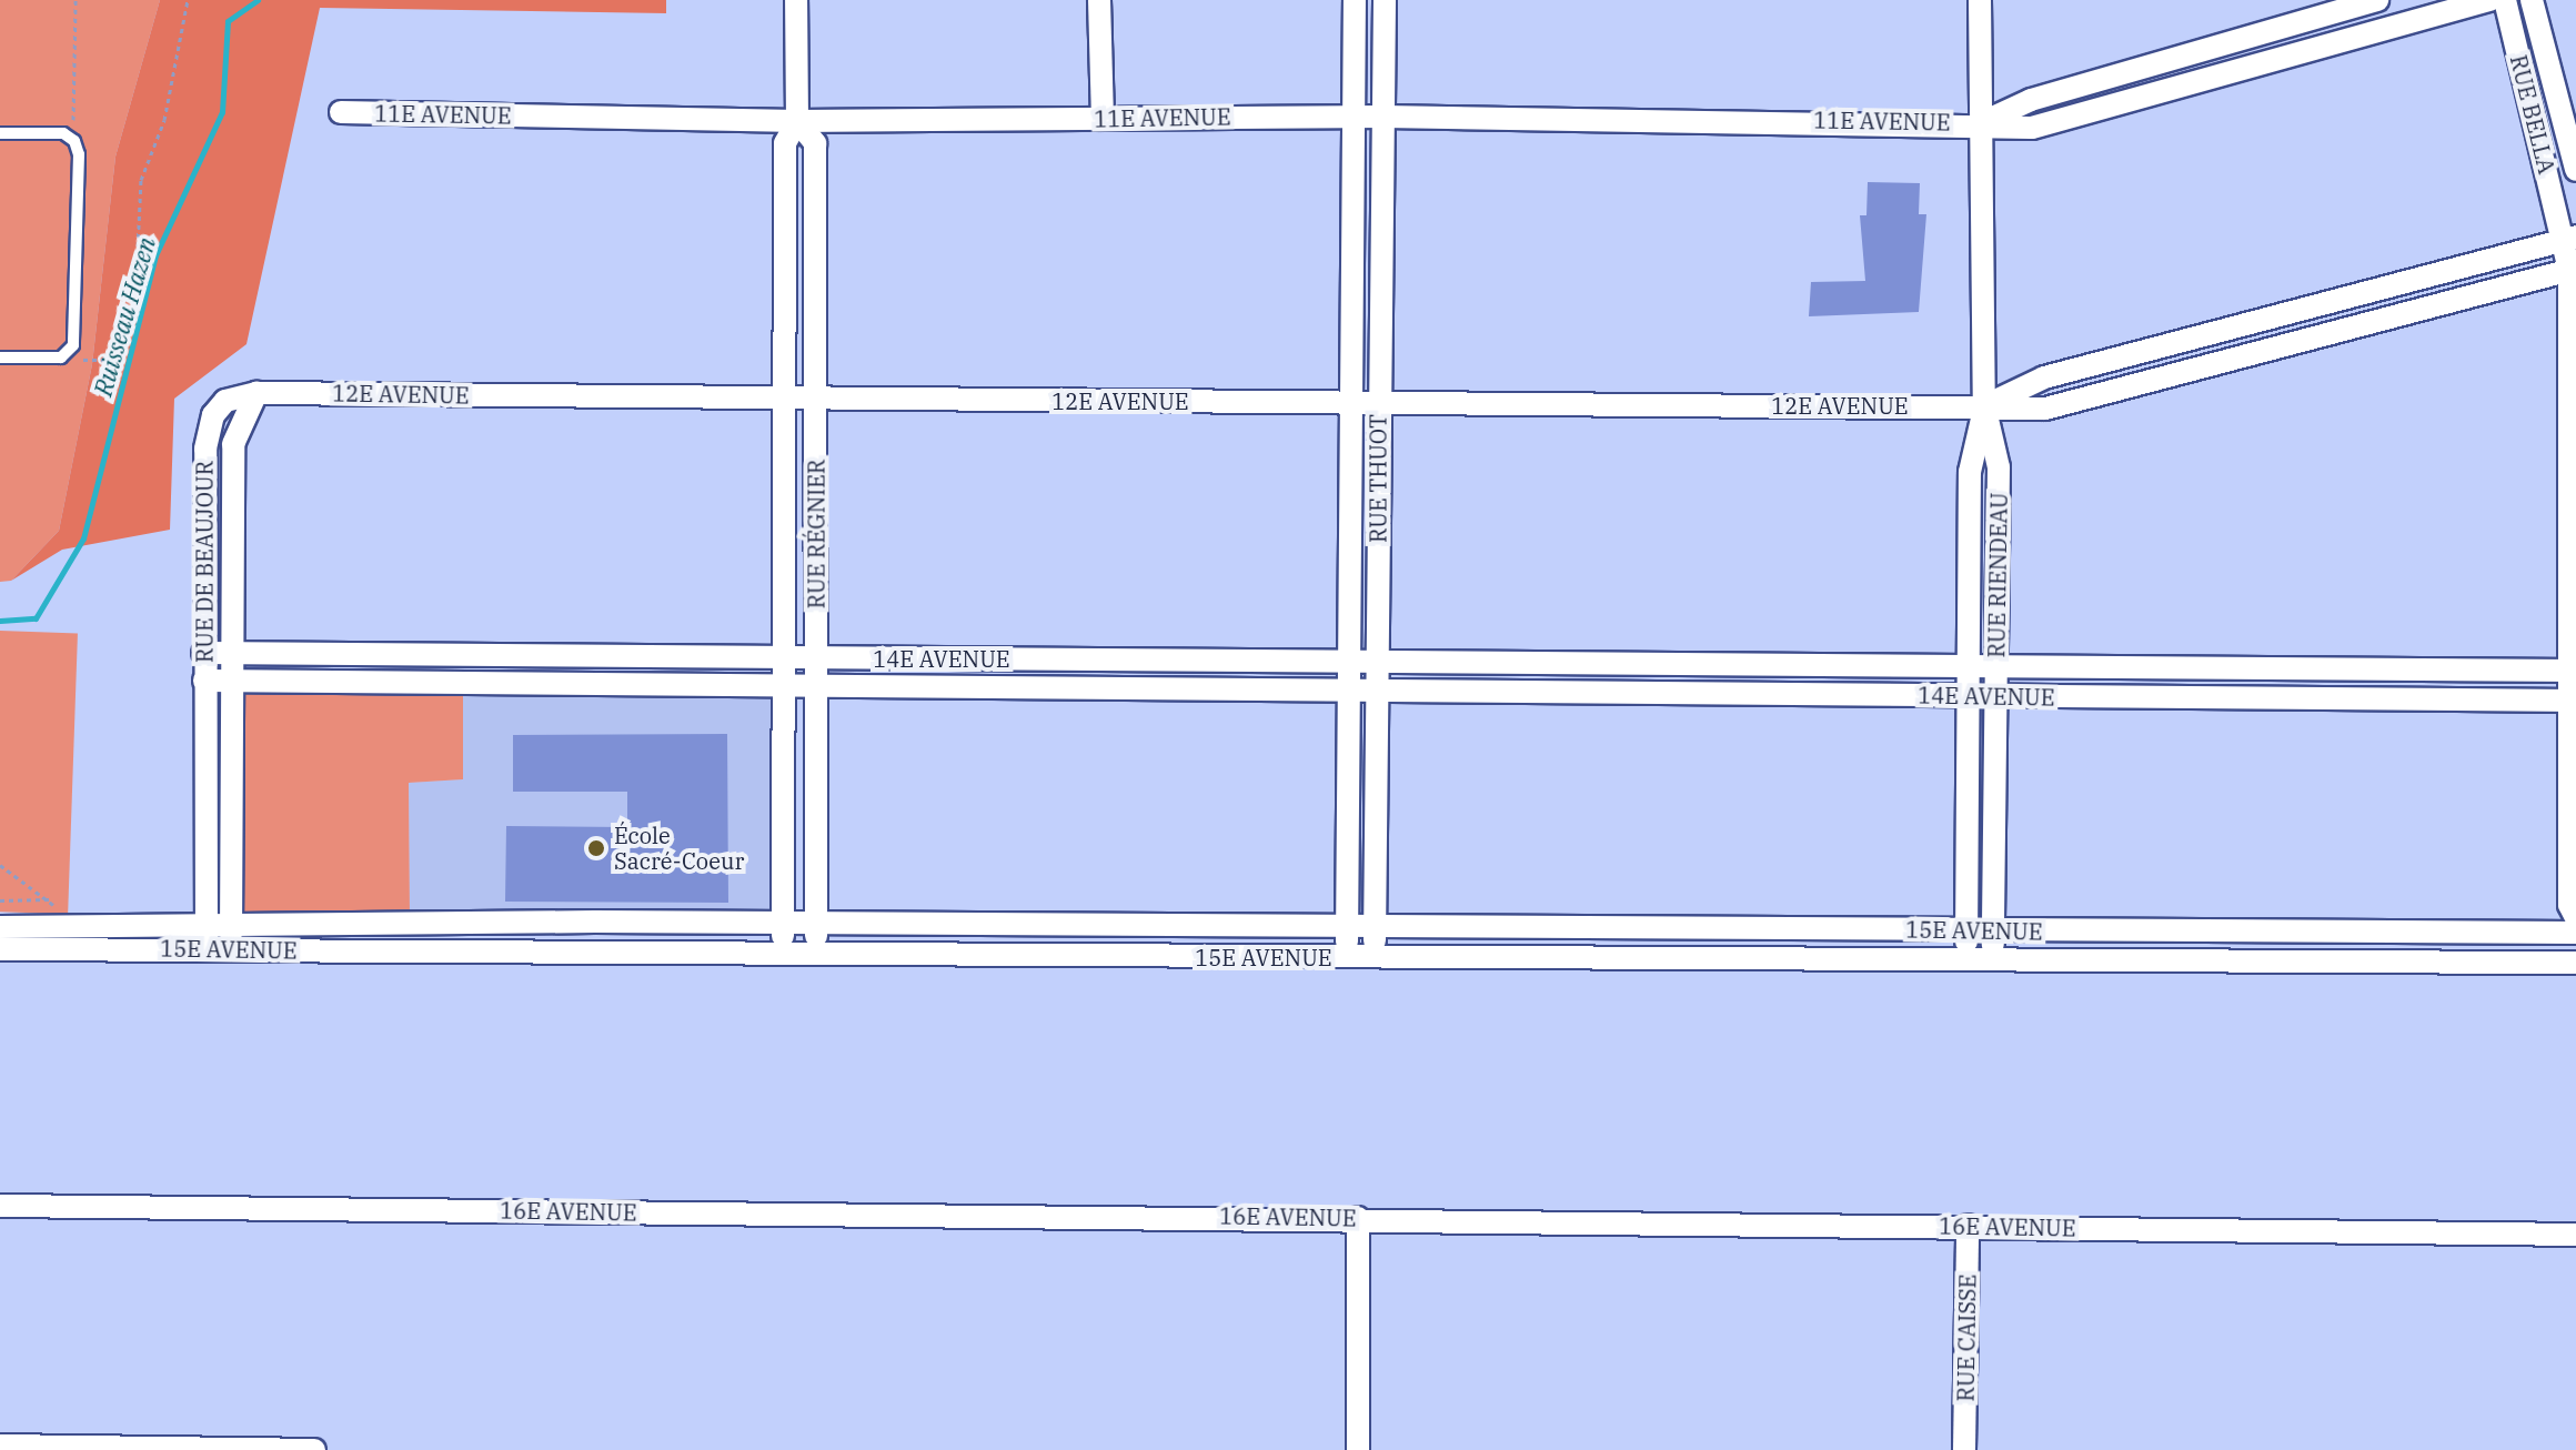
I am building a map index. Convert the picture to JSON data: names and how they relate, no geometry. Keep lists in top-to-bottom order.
{
  "streets": {
    "street": [
      "11E AVENUE",
      "RUE BELLA",
      "12E AVENUE",
      "RUE THUOT",
      "RUE RÉGNIER",
      "RUE DE BEAUJOUR",
      "RUE RIENDEAU",
      "14E AVENUE",
      "15E AVENUE",
      "16E AVENUE",
      "RUE CAISSE"
    ]
  },
  "crossings": [
    ["11E AVENUE", "RUE THUOT"],
    ["11E AVENUE", "RUE RÉGNIER"],
    ["11E AVENUE", "RUE RIENDEAU"],
    ["RUE BELLA", "12E AVENUE"],
    ["RUE BELLA", "14E AVENUE"],
    ["12E AVENUE", "RUE THUOT"],
    ["12E AVENUE", "RUE RÉGNIER"],
    ["12E AVENUE", "RUE DE BEAUJOUR"],
    ["12E AVENUE", "RUE RIENDEAU"],
    ["RUE THUOT", "14E AVENUE"],
    ["RUE THUOT", "15E AVENUE"],
    ["RUE RÉGNIER", "14E AVENUE"],
    ["RUE RÉGNIER", "15E AVENUE"],
    ["RUE DE BEAUJOUR", "14E AVENUE"],
    ["RUE DE BEAUJOUR", "15E AVENUE"],
    ["RUE RIENDEAU", "14E AVENUE"],
    ["RUE RIENDEAU", "15E AVENUE"],
    ["16E AVENUE", "RUE CAISSE"]
  ],
  "water": ["Ruisseau Hazen"],
  "places": ["École Sacré-Coeur"]
}
